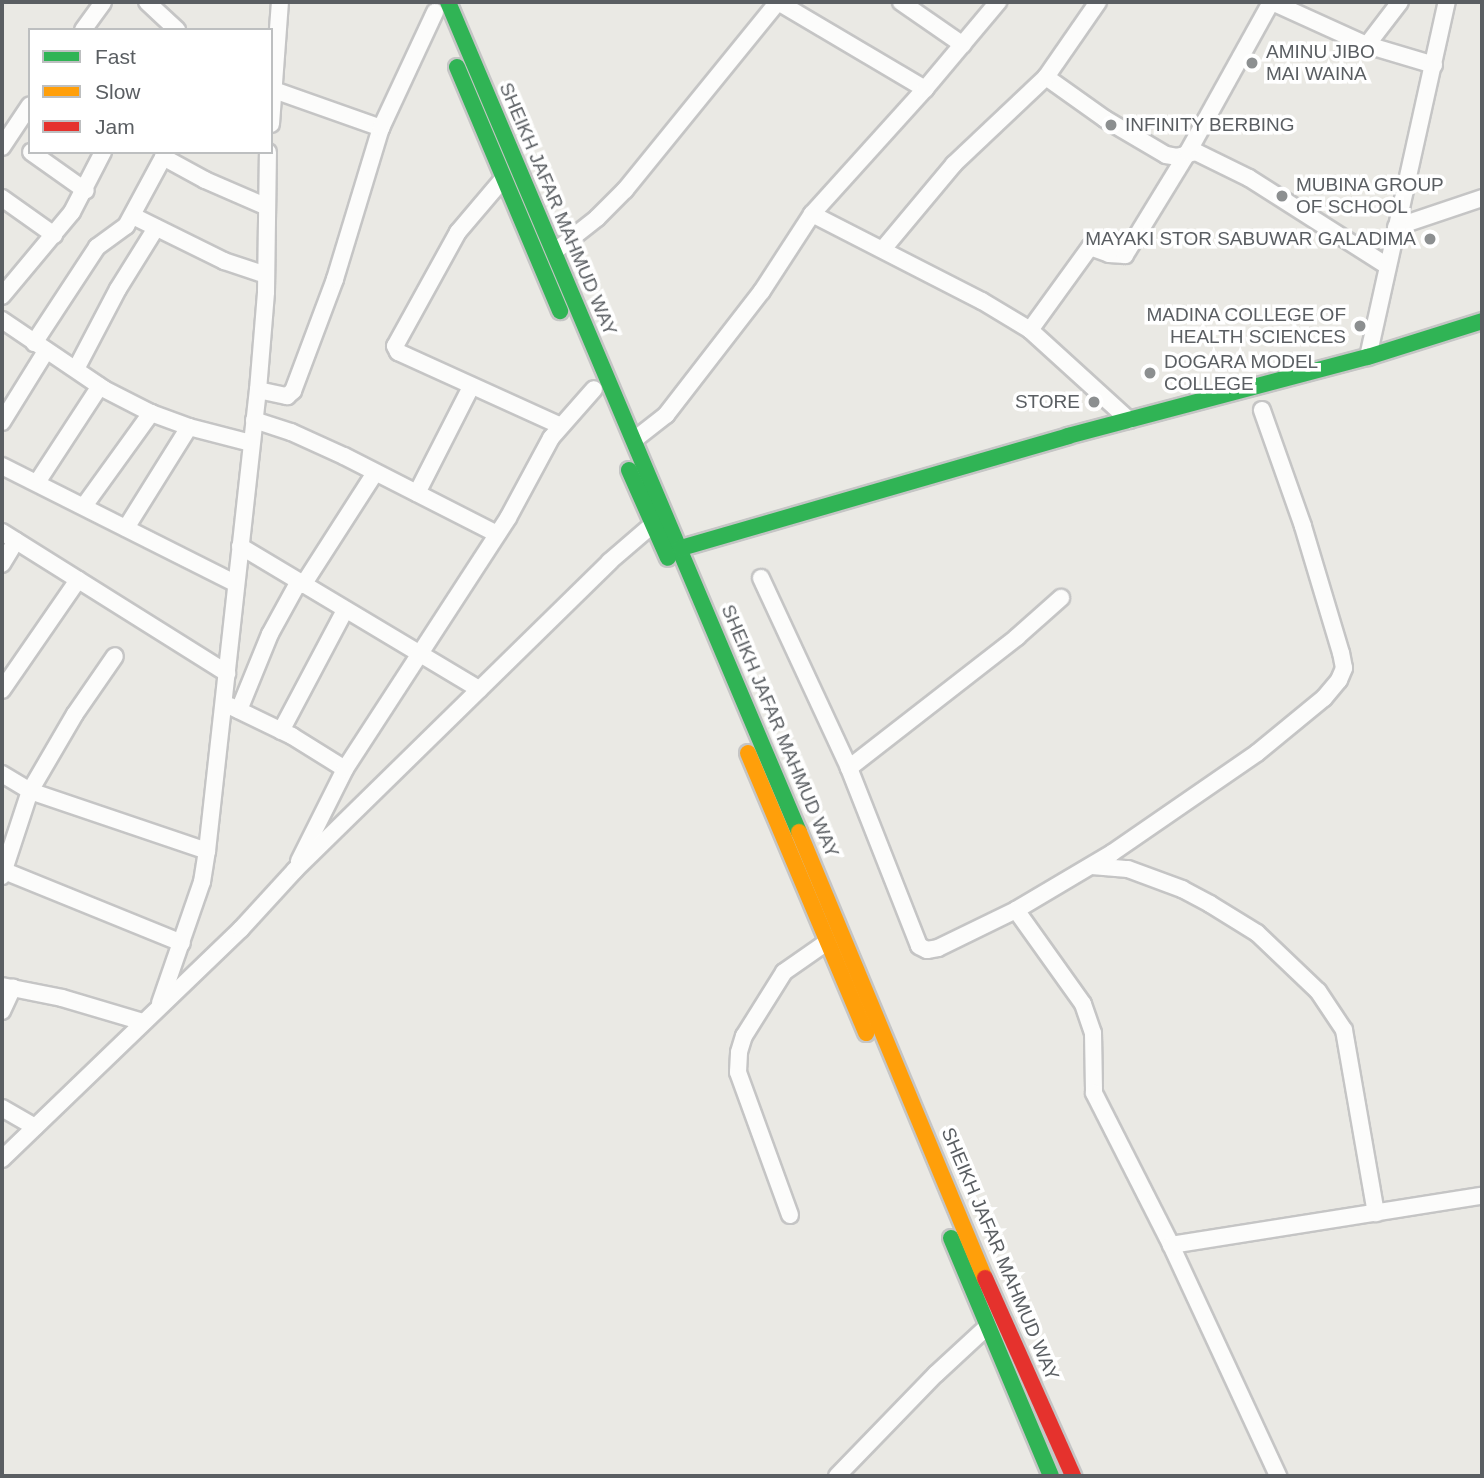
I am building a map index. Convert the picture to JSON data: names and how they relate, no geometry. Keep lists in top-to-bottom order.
{
  "streets": {
    "main road": ["SHEIKH JAFAR MAHMUD WAY"]
  },
  "places": [
    "AMINU JIBO MAI WAINA",
    "INFINITY BERBING",
    "MUBINA GROUP OF SCHOOL",
    "MAYAKI STOR SABUWAR GALADIMA",
    "MADINA COLLEGE OF HEALTH SCIENCES",
    "DOGARA MODEL COLLEGE",
    "STORE"
  ],
  "legend": ["Fast", "Slow", "Jam"]
}
